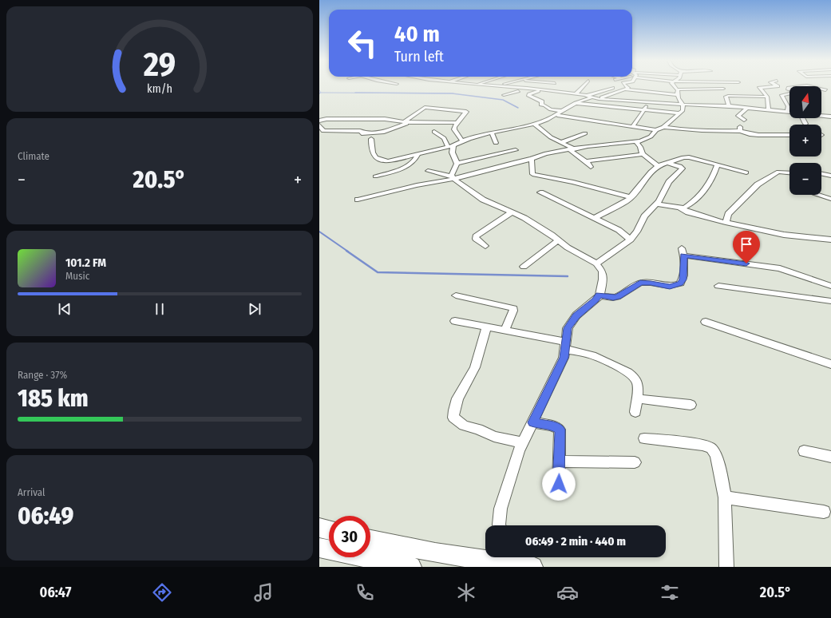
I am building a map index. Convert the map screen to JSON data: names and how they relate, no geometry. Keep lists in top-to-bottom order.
{
  "north": "top",
  "page": {
    "turn": ["40 m", "Turn left"],
    "map_buttons": ["+", "−"],
    "tile": [
      "Climate",
      ["Range · 37%", "185 km"],
      ["Arrival", "06:49"]
    ],
    "heat": ["−", "20.5°", "+"],
    "song": ["101.2 FM", "Music"],
    "limit": "30",
    "trip": "06:49 · 2 min · 440 m",
    "tabs": ["06:47", "20.5°"],
    "gauge": ["29", "km/h"]
  }
}
